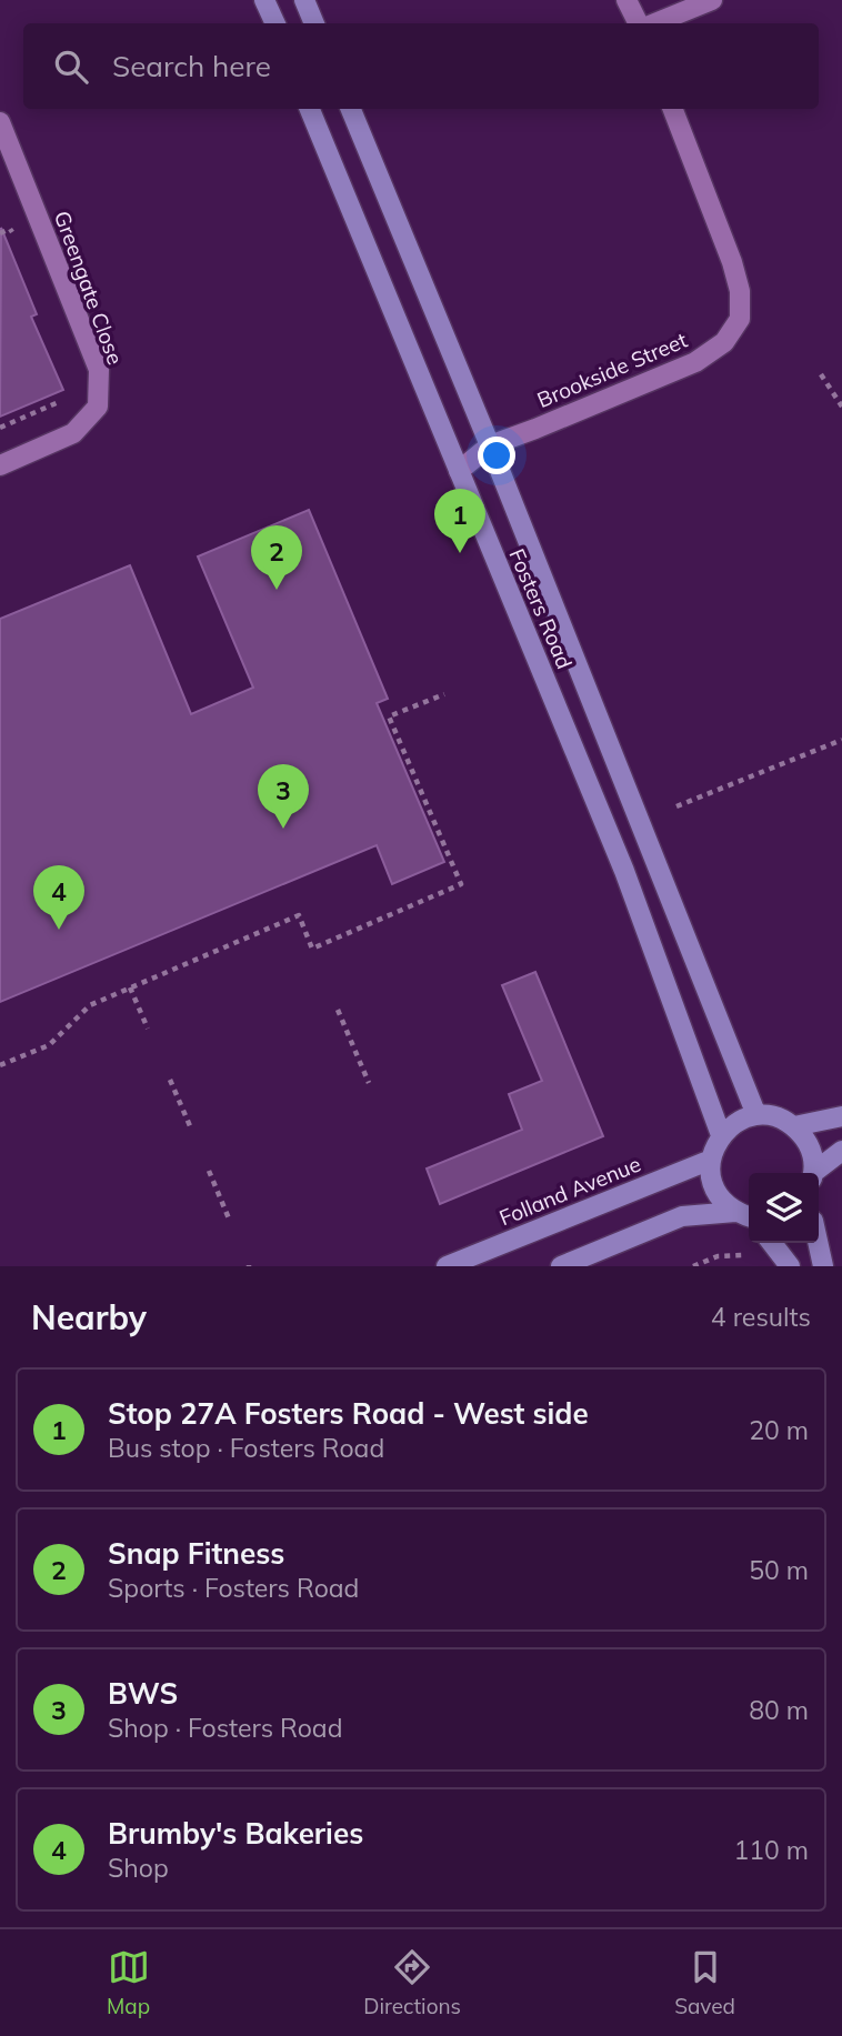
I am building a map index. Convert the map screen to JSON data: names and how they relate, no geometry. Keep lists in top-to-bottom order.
{
  "streets": {
    "main road": ["Fosters Road", "Folland Avenue"],
    "street": ["Greengate Close", "Brookside Street"]
  },
  "crossings": [
    ["Brookside Street", "Fosters Road"]
  ],
  "page": {
    "search": "Search here",
    "pins": [
      "1",
      "2",
      "3",
      "4"
    ],
    "heading": ["Nearby", "4 results"],
    "list": [
      {
        "mark": "1",
        "name": "Stop 27A Fosters Road - West side",
        "note": "Bus stop · Fosters Road",
        "value": "20 m"
      },
      {
        "mark": "2",
        "name": "Snap Fitness",
        "note": "Sports · Fosters Road",
        "value": "50 m"
      },
      {
        "mark": "3",
        "name": "BWS",
        "note": "Shop · Fosters Road",
        "value": "80 m"
      },
      {
        "mark": "4",
        "name": "Brumby's Bakeries",
        "note": "Shop",
        "value": "110 m"
      }
    ],
    "nav": ["Map", "Directions", "Saved"]
  }
}
